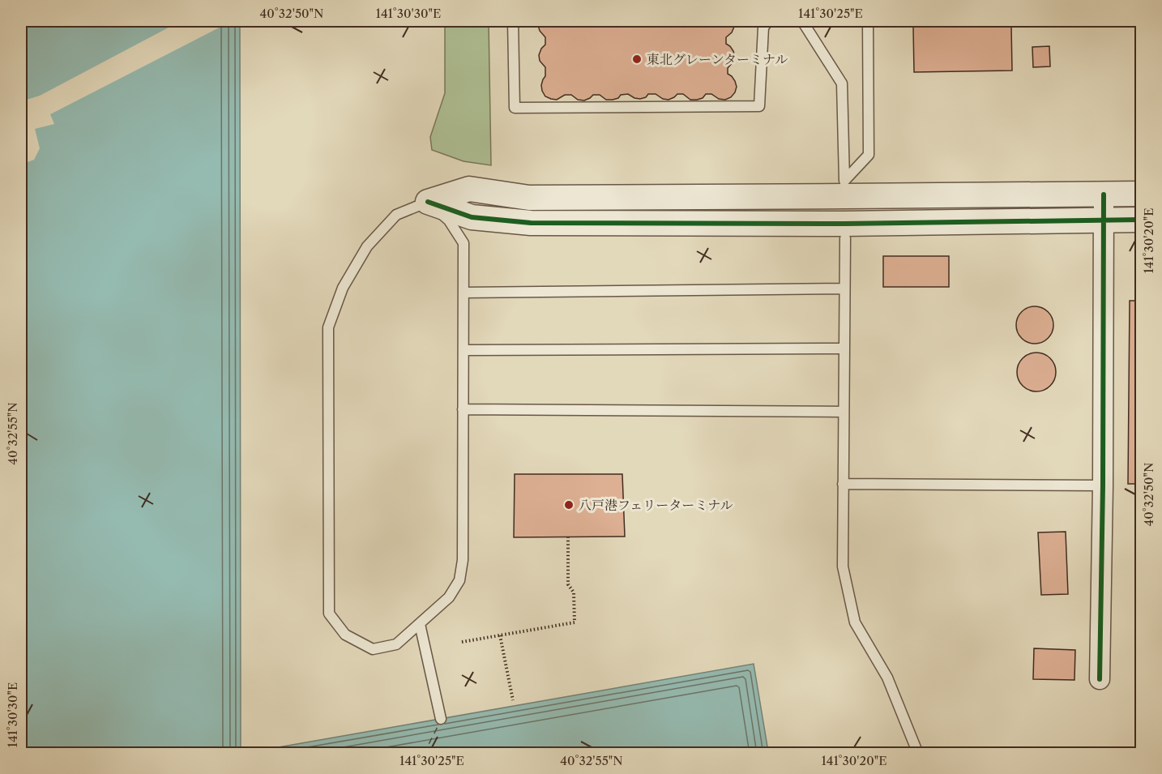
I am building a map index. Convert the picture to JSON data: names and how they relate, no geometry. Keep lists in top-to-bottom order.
{
  "places": ["東北グレーンターミナル", "八戸港フェリーターミナル"],
  "coordinates": [
    "40°32'50\"N",
    "141°30'30\"E",
    "141°30'25\"E",
    "141°30'20\"E",
    "40°32'55\"N"
  ]
}
